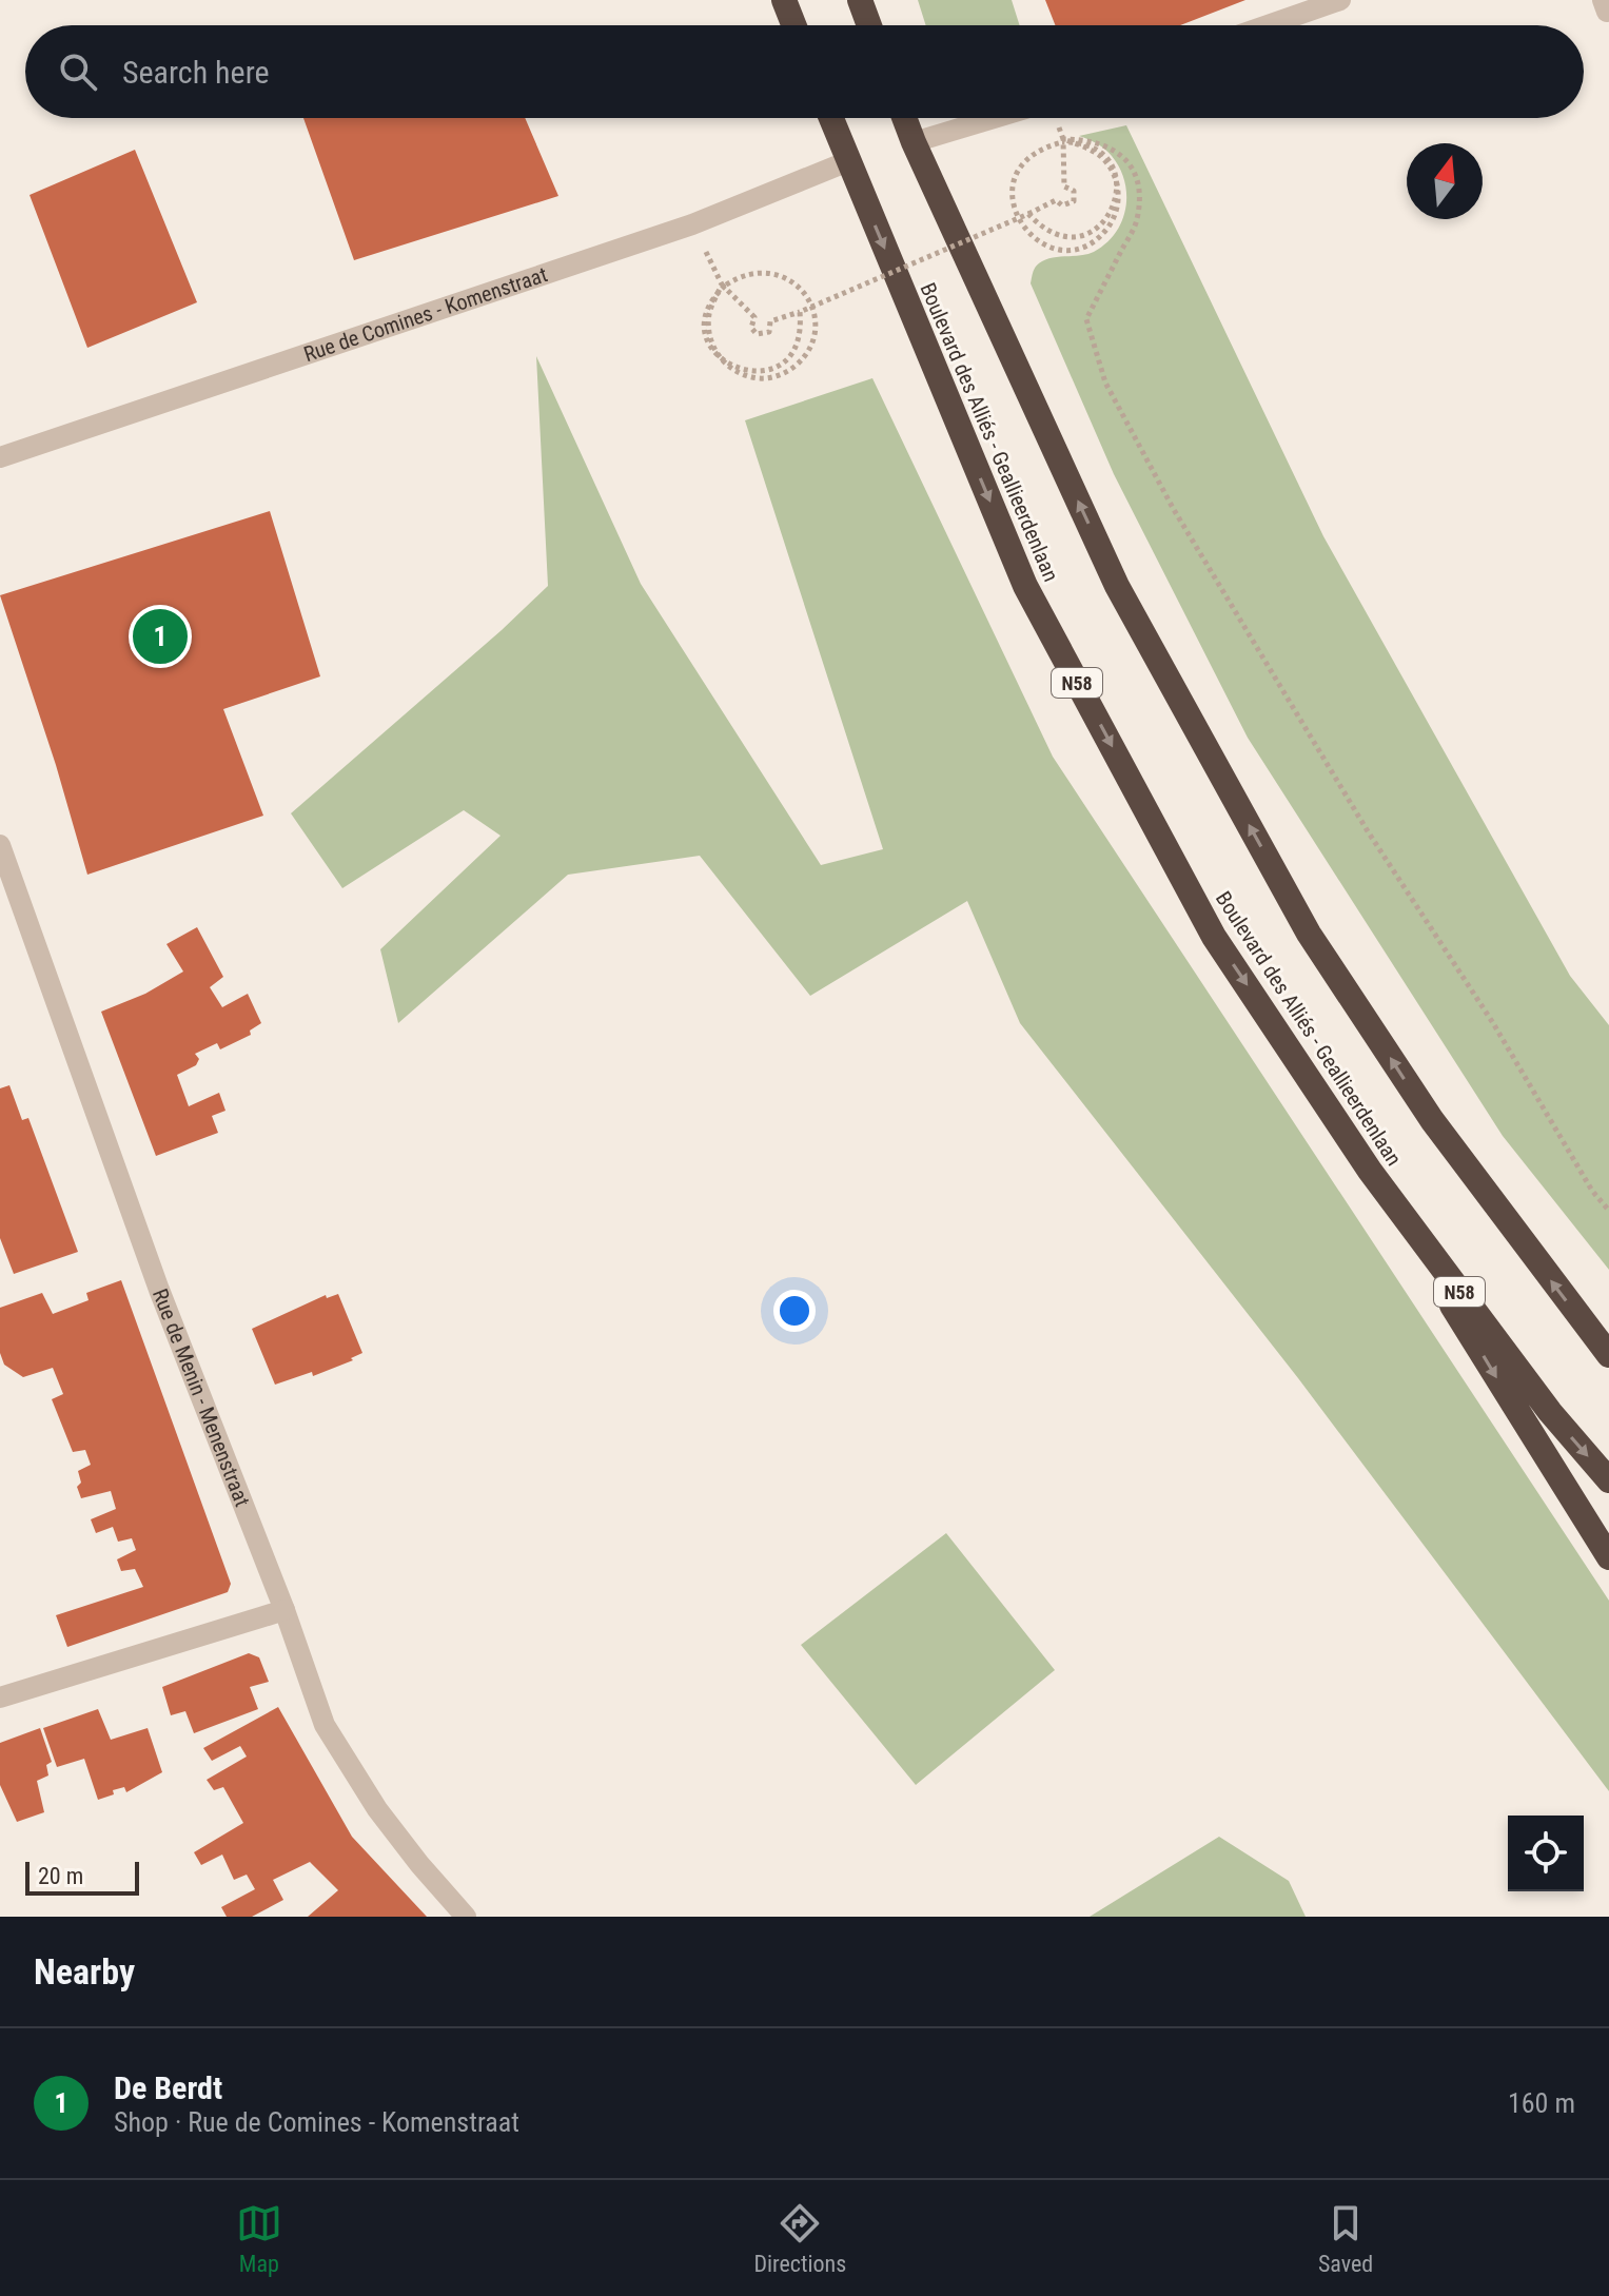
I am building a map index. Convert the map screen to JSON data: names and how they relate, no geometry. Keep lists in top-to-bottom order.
{
  "streets": {
    "highway": ["Boulevard des Alliés - Geallieerdenlaan", "N58"],
    "street": ["Rue de Comines - Komenstraat", "Rue de Menin - Menenstraat"]
  },
  "crossings": [
    ["Rue de Comines - Komenstraat", "Boulevard des Alliés - Geallieerdenlaan"]
  ],
  "scale_bar": "20 m",
  "north": "top",
  "page": {
    "search": "Search here",
    "pins": "1",
    "scale": "20 m",
    "heading": "Nearby",
    "list": [
      {
        "mark": "1",
        "name": "De Berdt",
        "note": "Shop · Rue de Comines - Komenstraat",
        "value": "160 m"
      }
    ],
    "nav": ["Map", "Directions", "Saved"]
  }
}
